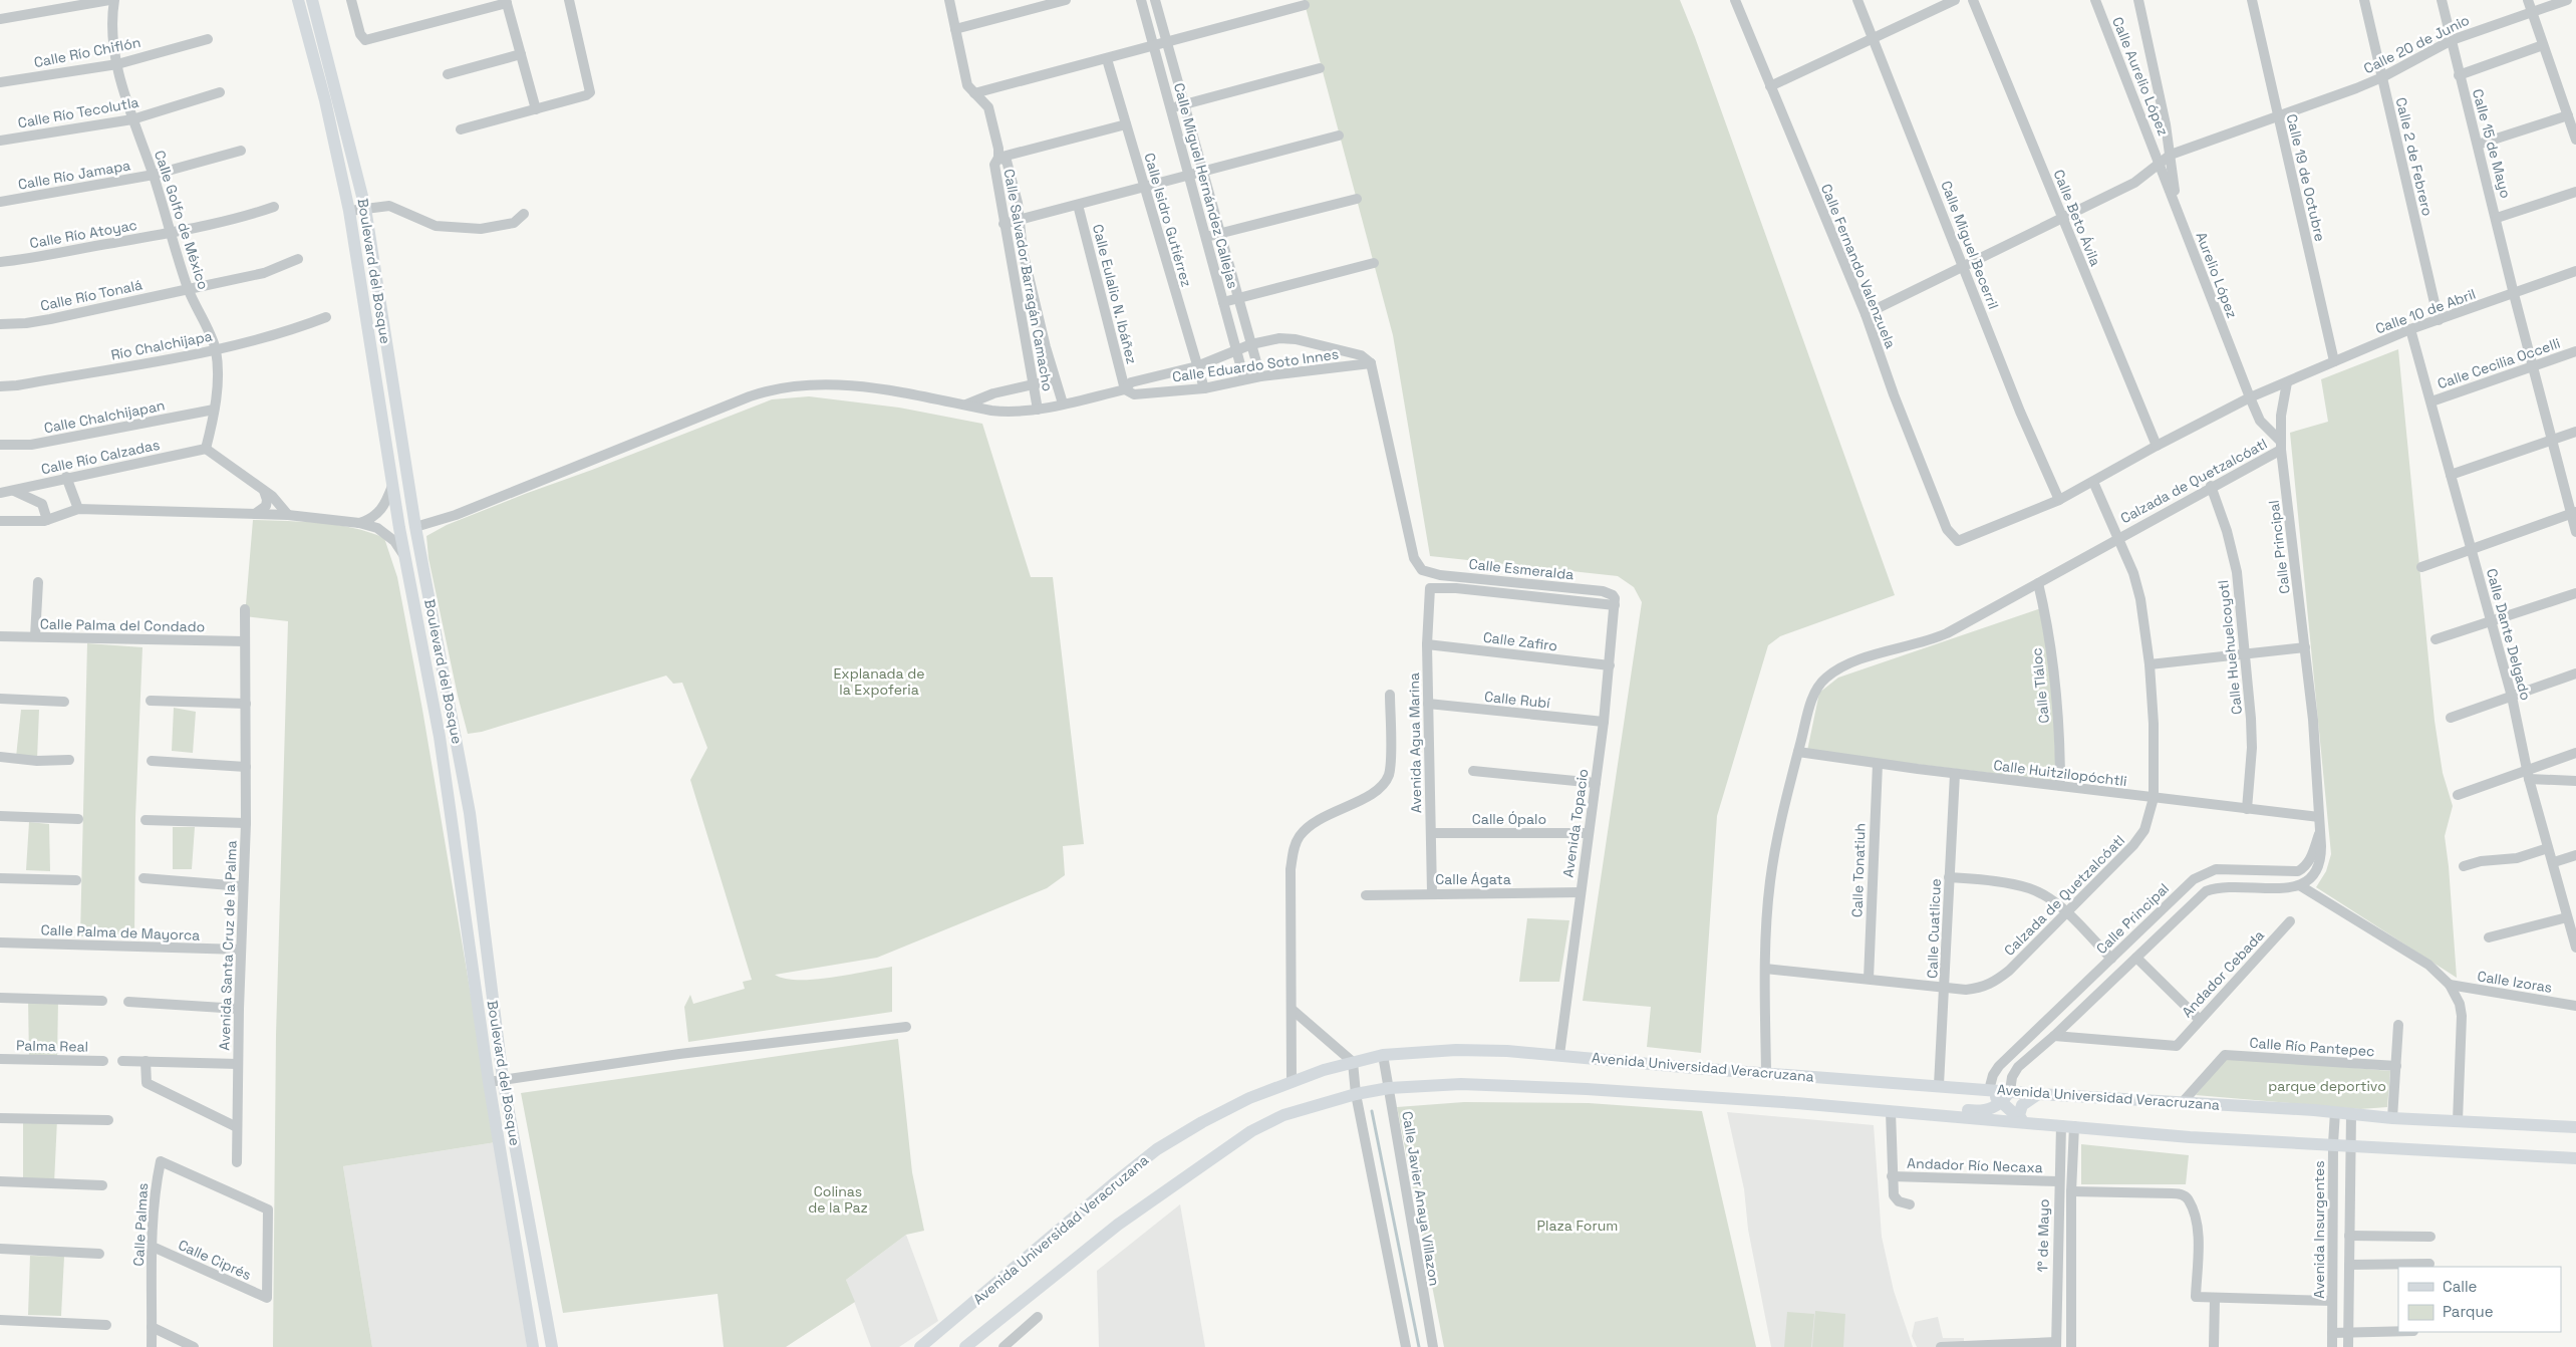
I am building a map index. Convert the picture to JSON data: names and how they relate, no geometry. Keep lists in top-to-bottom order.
{
  "streets": {
    "main road": ["Boulevard del Bosque", "Avenida Universidad Veracruzana"],
    "street": [
      "Calle 20 de Junio",
      "Calle Río Chiflón",
      "Calle Aurelio López",
      "Calle Río Tecolutla",
      "Calle 15 de Mayo",
      "Calle 2 de Febrero",
      "Calle Río Jamapa",
      "Calle 19 de Octubre",
      "Calle Miguel Hernández Callejas",
      "Calle Beto Ávila",
      "Calle Golfo de México",
      "Calle Isidro Gutiérrez",
      "Calle Río Atoyac",
      "Calle Miguel Becerril",
      "Calle Fernando Valenzuela",
      "Aurelio López",
      "Calle Salvador Barragán Camacho",
      "Calle Eulalio N. Ibáñez",
      "Calle Río Tonalá",
      "Calle 10 de Abril",
      "Río Chalchijapa",
      "Calle Cecilia Occelli",
      "Calle Eduardo Soto Innes",
      "Calle Chalchijapan",
      "Calle Río Calzadas",
      "Calzada de Quetzalcóatl",
      "Calle Principal",
      "Calle Esmeralda",
      "Calle Palma del Condado",
      "Calle Dante Delgado",
      "Calle Zafiro",
      "Calle Huehuelcoyotl",
      "Calle Tláloc",
      "Calle Rubí",
      "Avenida Agua Marina",
      "Calle Huitzilopóchtli",
      "Calle Ópalo",
      "Avenida Topacio",
      "Calle Tonatiuh",
      "Calle Ágata",
      "Calle Cuatlicue",
      "Calle Palma de Mayorca",
      "Avenida Santa Cruz de la Palma",
      "Andador Cebada",
      "Calle Izoras",
      "Palma Real",
      "Calle Río Pantepec",
      "Andador Río Necaxa",
      "Calle Javier Anaya Villazon",
      "Calle Palmas",
      "Avenida Insurgentes",
      "1° de Mayo",
      "Calle Ciprés"
    ]
  },
  "crossings": [
    ["Calle 20 de Junio", "Calle Aurelio López"],
    ["Calle 20 de Junio", "Calle 15 de Mayo"],
    ["Calle 20 de Junio", "Calle 2 de Febrero"],
    ["Calle 20 de Junio", "Calle 19 de Octubre"],
    ["Calle 20 de Junio", "Calle Beto Ávila"],
    ["Calle 20 de Junio", "Calle Miguel Becerril"],
    ["Calle 20 de Junio", "Calle Fernando Valenzuela"],
    ["Calle 20 de Junio", "Aurelio López"],
    ["Calle Río Chiflón", "Calle Golfo de México"],
    ["Calle Aurelio López", "Aurelio López"],
    ["Calle Río Tecolutla", "Calle Golfo de México"],
    ["Calle 15 de Mayo", "Calle 10 de Abril"],
    ["Calle 15 de Mayo", "Calle Cecilia Occelli"],
    ["Calle 2 de Febrero", "Calle 10 de Abril"],
    ["Calle Río Jamapa", "Calle Golfo de México"],
    ["Calle 19 de Octubre", "Calle 10 de Abril"],
    ["Calle Miguel Hernández Callejas", "Calle Eduardo Soto Innes"],
    ["Calle Golfo de México", "Calle Río Atoyac"],
    ["Calle Golfo de México", "Calle Río Tonalá"],
    ["Calle Golfo de México", "Río Chalchijapa"],
    ["Calle Golfo de México", "Calle Chalchijapan"],
    ["Calle Golfo de México", "Calle Río Calzadas"],
    ["Calle Isidro Gutiérrez", "Calle Eduardo Soto Innes"],
    ["Calle Miguel Becerril", "Calle Fernando Valenzuela"],
    ["Boulevard del Bosque", "Calle Eduardo Soto Innes"],
    ["Calle Salvador Barragán Camacho", "Calle Eduardo Soto Innes"],
    ["Calle Eulalio N. Ibáñez", "Calle Eduardo Soto Innes"],
    ["Calle 10 de Abril", "Calle Principal"],
    ["Calle 10 de Abril", "Calle Dante Delgado"],
    ["Calle Cecilia Occelli", "Calle Dante Delgado"],
    ["Calle Eduardo Soto Innes", "Calle Esmeralda"],
    ["Calzada de Quetzalcóatl", "Calle Principal"],
    ["Calzada de Quetzalcóatl", "Calle Huehuelcoyotl"],
    ["Calzada de Quetzalcóatl", "Calle Tláloc"],
    ["Calzada de Quetzalcóatl", "Calle Huitzilopóchtli"],
    ["Calzada de Quetzalcóatl", "Calle Tonatiuh"],
    ["Calzada de Quetzalcóatl", "Calle Cuatlicue"],
    ["Calzada de Quetzalcóatl", "Avenida Universidad Veracruzana"],
    ["Calle Principal", "Calle Huitzilopóchtli"],
    ["Calle Principal", "Avenida Universidad Veracruzana"],
    ["Calle Esmeralda", "Avenida Agua Marina"],
    ["Calle Esmeralda", "Avenida Topacio"],
    ["Calle Palma del Condado", "Avenida Santa Cruz de la Palma"],
    ["Calle Zafiro", "Avenida Agua Marina"],
    ["Calle Zafiro", "Avenida Topacio"],
    ["Calle Huehuelcoyotl", "Calle Huitzilopóchtli"],
    ["Calle Tláloc", "Calle Huitzilopóchtli"],
    ["Calle Rubí", "Avenida Agua Marina"],
    ["Calle Rubí", "Avenida Topacio"],
    ["Avenida Agua Marina", "Calle Ópalo"],
    ["Avenida Agua Marina", "Avenida Topacio"],
    ["Avenida Agua Marina", "Calle Ágata"],
    ["Calle Huitzilopóchtli", "Calle Tonatiuh"],
    ["Calle Huitzilopóchtli", "Calle Cuatlicue"],
    ["Calle Ópalo", "Avenida Topacio"],
    ["Avenida Topacio", "Calle Ágata"],
    ["Avenida Topacio", "Avenida Universidad Veracruzana"],
    ["Calle Cuatlicue", "Avenida Universidad Veracruzana"],
    ["Calle Palma de Mayorca", "Avenida Santa Cruz de la Palma"],
    ["Calle Río Pantepec", "Avenida Universidad Veracruzana"],
    ["Avenida Universidad Veracruzana", "Calle Javier Anaya Villazon"],
    ["Avenida Universidad Veracruzana", "Avenida Insurgentes"],
    ["Avenida Universidad Veracruzana", "1° de Mayo"],
    ["Andador Río Necaxa", "1° de Mayo"],
    ["Calle Palmas", "Calle Ciprés"]
  ],
  "parks": [
    "Explanada de la Expoferia",
    "parque deportivo",
    "Colinas de la Paz",
    "Plaza Forum"
  ],
  "legend": ["Calle", "Parque"]
}
